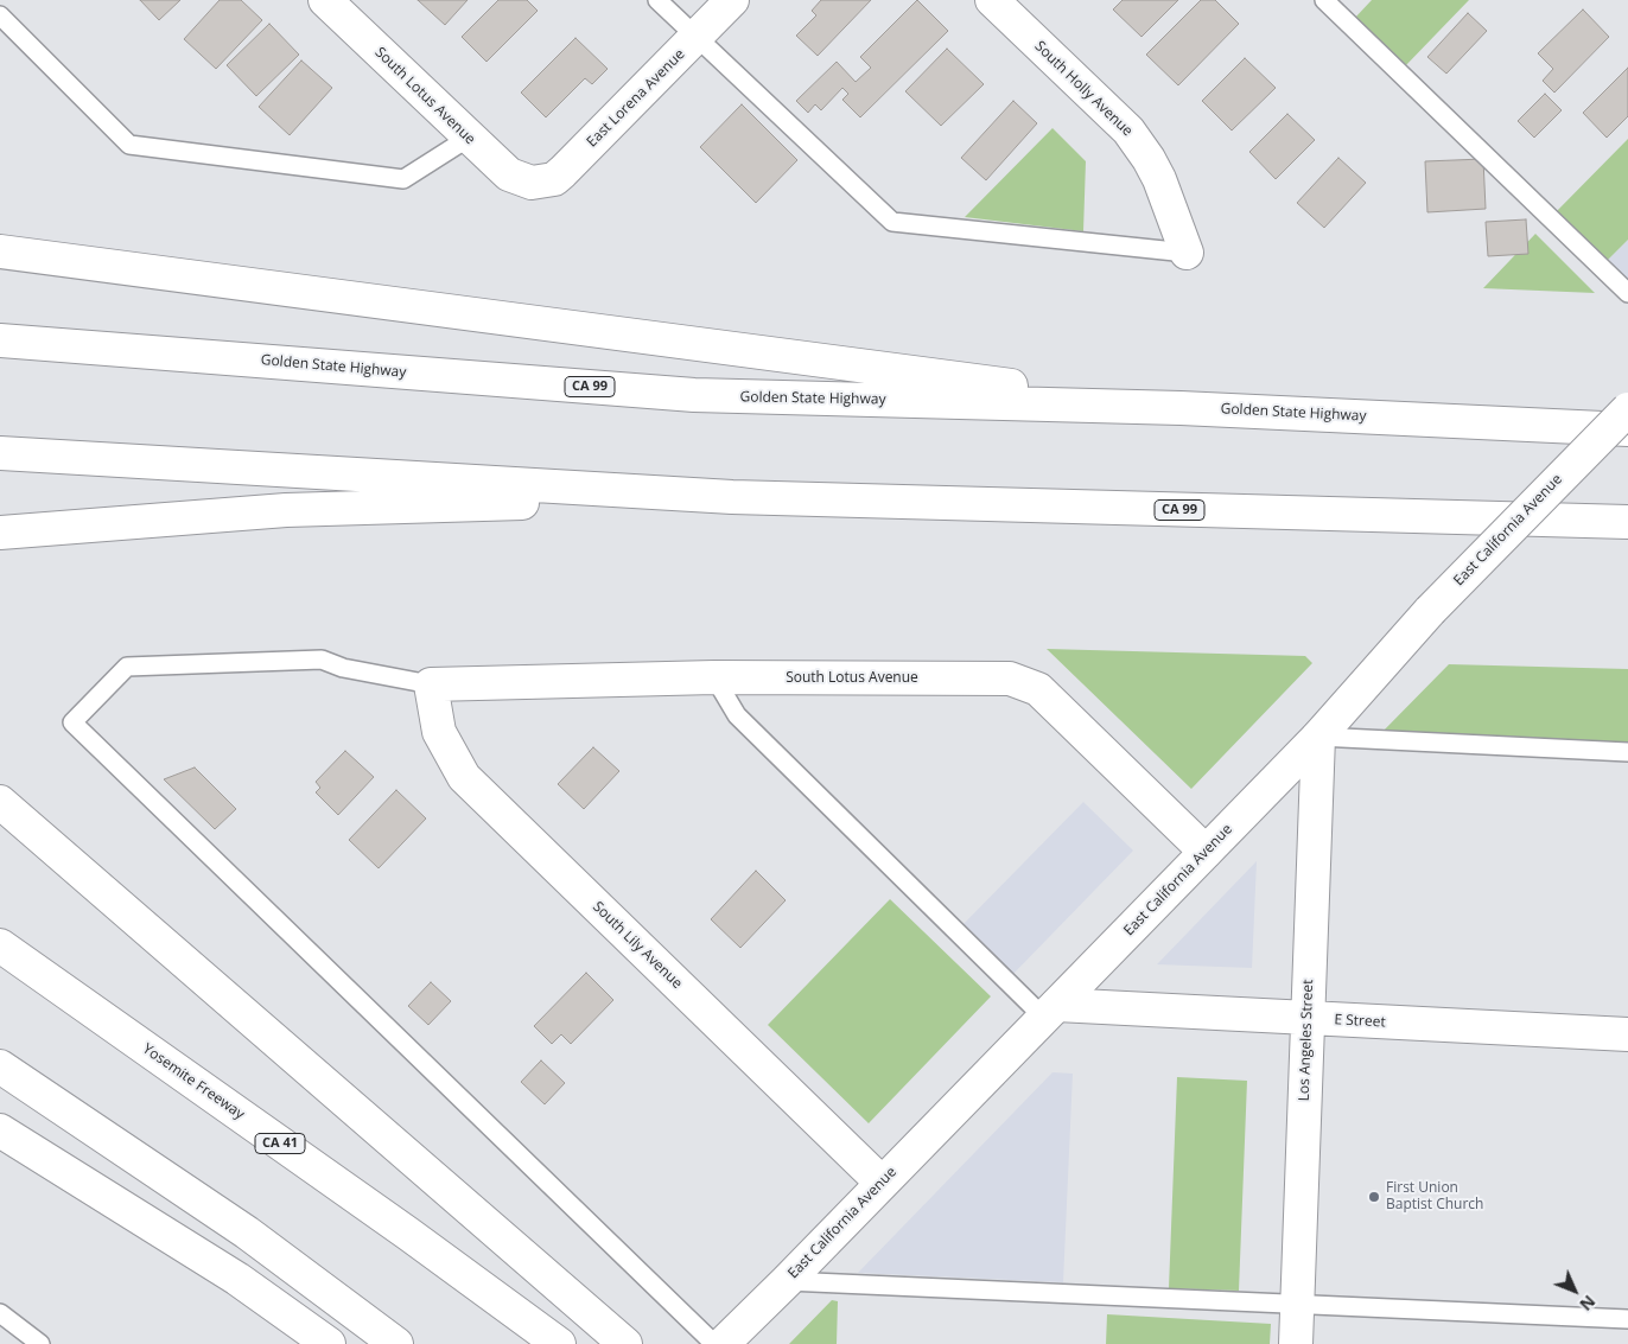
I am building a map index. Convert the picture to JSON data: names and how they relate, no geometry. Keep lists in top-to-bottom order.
{
  "streets": {
    "main road": [
      "South Holly Avenue",
      "South Lotus Avenue",
      "East Lorena Avenue",
      "Golden State Highway",
      "CA 99",
      "East California Avenue",
      "South Lily Avenue",
      "E Street",
      "Los Angeles Street",
      "Yosemite Freeway",
      "CA 41"
    ]
  },
  "crossings": [
    ["South Lotus Avenue", "East Lorena Avenue"],
    ["South Lotus Avenue", "East California Avenue"],
    ["South Lotus Avenue", "South Lily Avenue"],
    ["East California Avenue", "South Lily Avenue"],
    ["East California Avenue", "E Street"],
    ["East California Avenue", "Los Angeles Street"],
    ["E Street", "Los Angeles Street"]
  ],
  "places": ["First Union Baptist Church"],
  "north": "bottom right"
}
